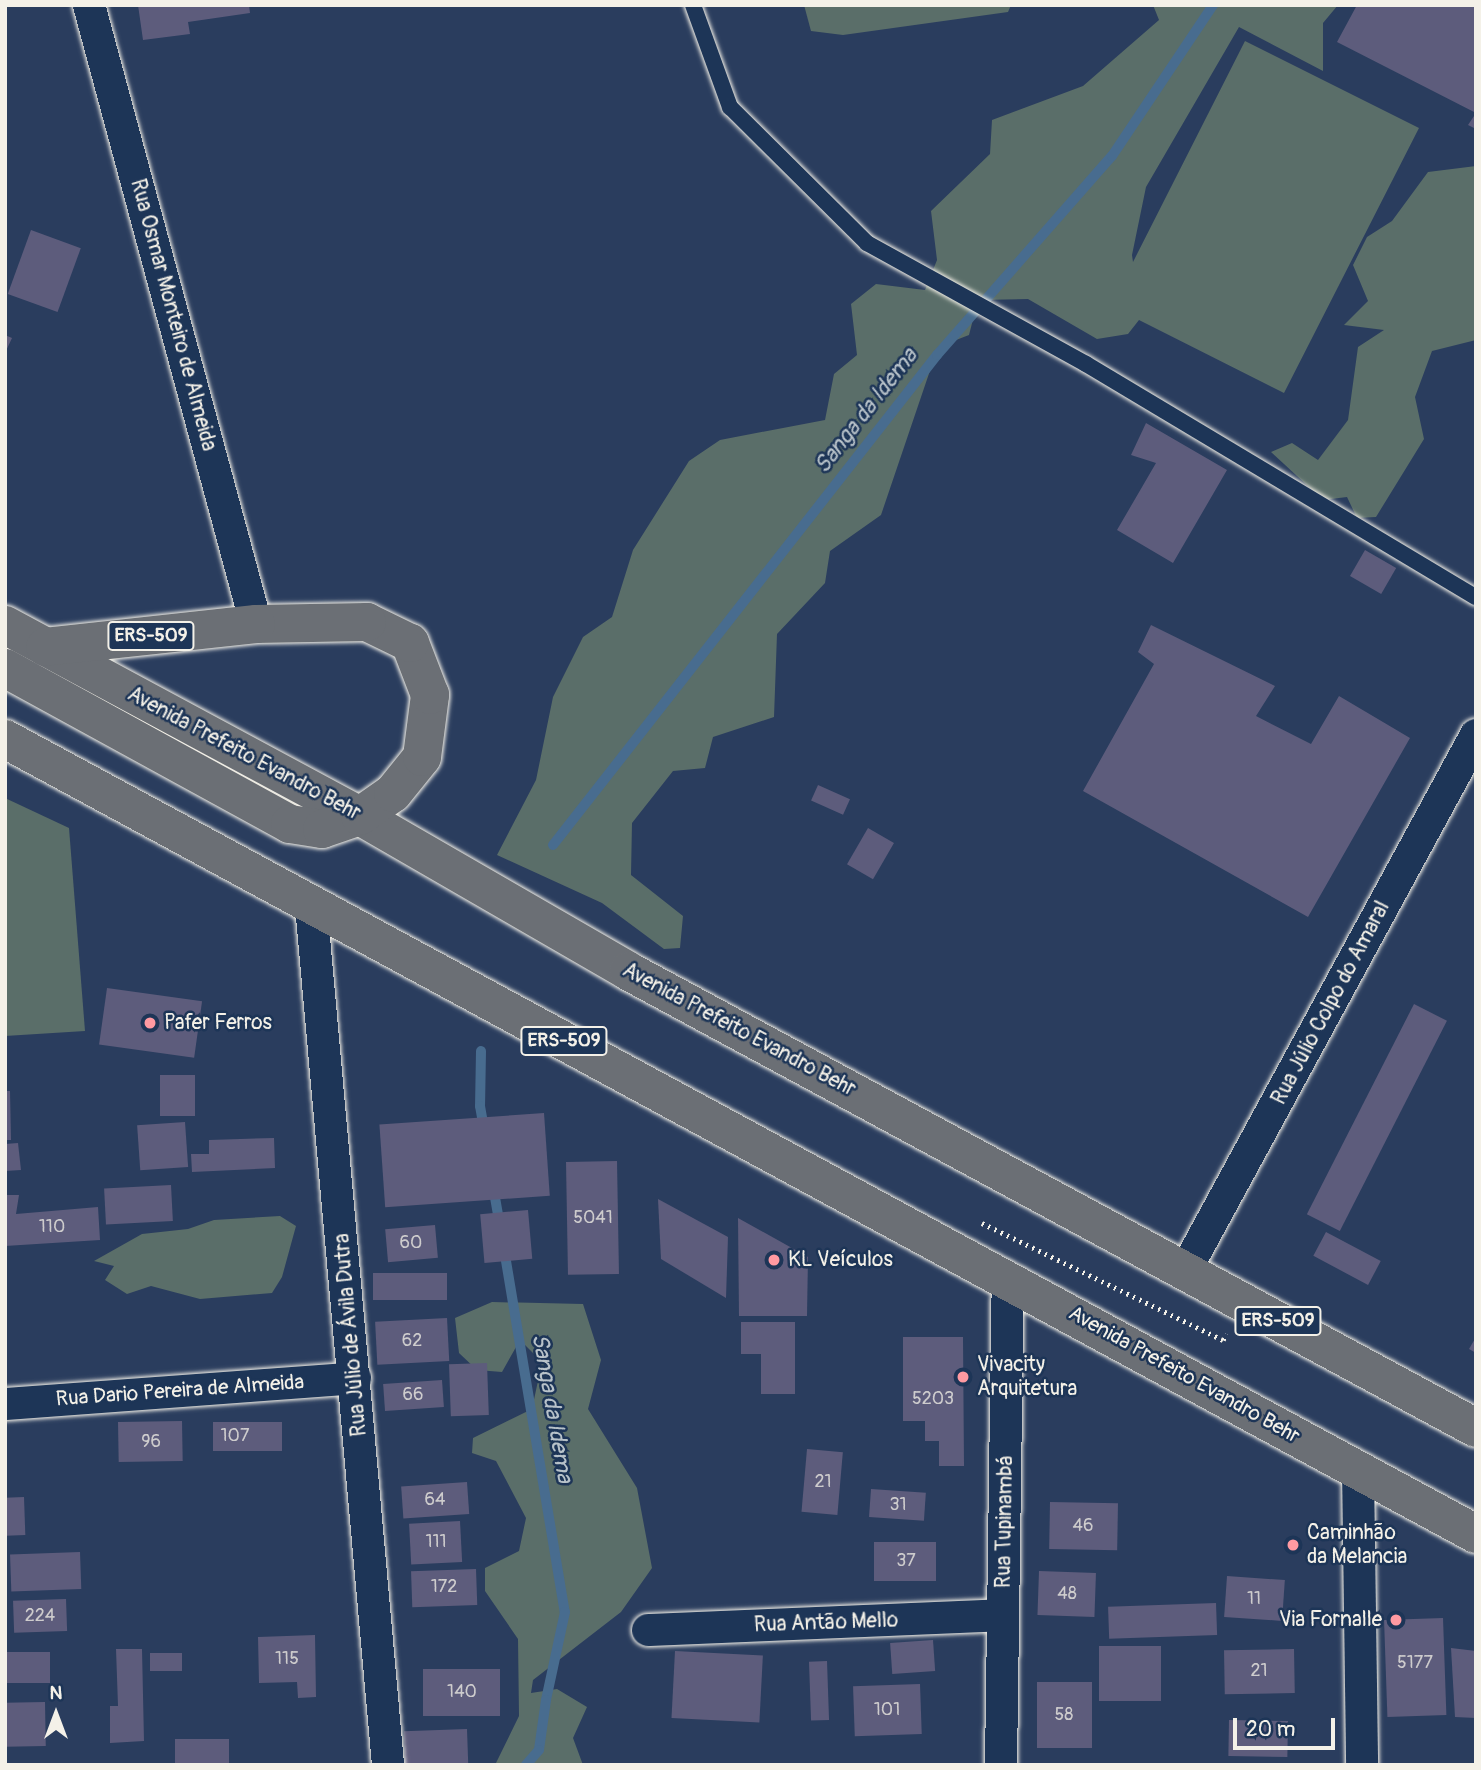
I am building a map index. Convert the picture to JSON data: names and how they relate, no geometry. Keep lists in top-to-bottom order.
{
  "streets": {
    "highway": ["ERS-509", "Avenida Prefeito Evandro Behr"],
    "street": [
      "Rua Osmar Monteiro de Almeida",
      "Rua Júlio Colpo do Amaral",
      "Rua Júlio de Ávila Dutra",
      "Rua Dario Pereira de Almeida",
      "Rua Tupinambá",
      "Rua Antão Mello"
    ]
  },
  "crossings": [
    ["Rua Osmar Monteiro de Almeida", "ERS-509"],
    ["ERS-509", "Avenida Prefeito Evandro Behr"],
    ["Avenida Prefeito Evandro Behr", "Rua Júlio Colpo do Amaral"],
    ["Avenida Prefeito Evandro Behr", "Rua Júlio de Ávila Dutra"],
    ["Avenida Prefeito Evandro Behr", "Rua Tupinambá"],
    ["Rua Júlio de Ávila Dutra", "Rua Dario Pereira de Almeida"],
    ["Rua Tupinambá", "Rua Antão Mello"]
  ],
  "water": ["Sanga da Idema"],
  "places": [
    "Pafer Ferros",
    "KL Veículos",
    "Vivacity Arquitetura",
    "Caminhão da Melancia",
    "Via Fornalle"
  ],
  "house_numbers": [
    "5041",
    "110",
    "60",
    "62",
    "66",
    "5203",
    "107",
    "96",
    "21",
    "64",
    "31",
    "46",
    "111",
    "37",
    "172",
    "48",
    "11",
    "224",
    "115",
    "5177",
    "21",
    "140",
    "101",
    "58"
  ],
  "scale_bar": "20 m",
  "north": "top"
}
